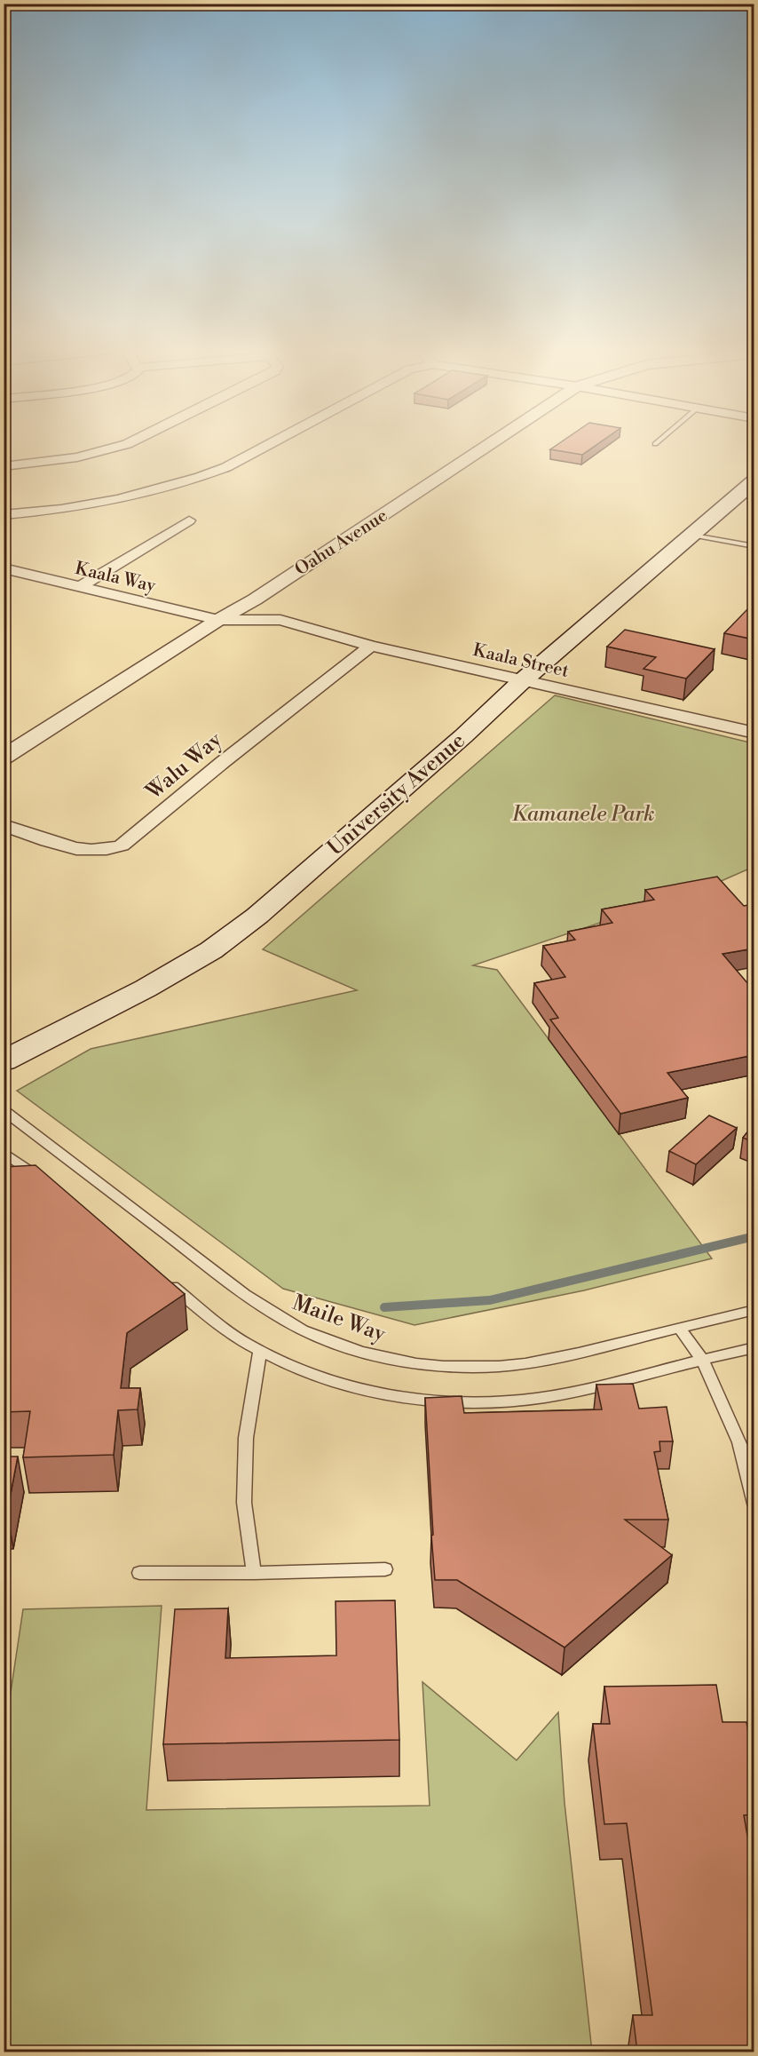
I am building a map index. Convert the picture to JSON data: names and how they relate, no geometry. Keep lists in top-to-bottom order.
{
  "streets": {
    "main road": ["University Avenue"],
    "street": [
      "Oahu Avenue",
      "Kaala Way",
      "Kaala Street",
      "Walu Way"
    ],
    "lane": ["Maile Way"]
  },
  "crossings": [
    ["Oahu Avenue", "Kaala Way"],
    ["Oahu Avenue", "Kaala Street"],
    ["Kaala Way", "Kaala Street"],
    ["Kaala Street", "Walu Way"],
    ["Kaala Street", "University Avenue"]
  ],
  "parks": ["Kamanele Park"]
}
